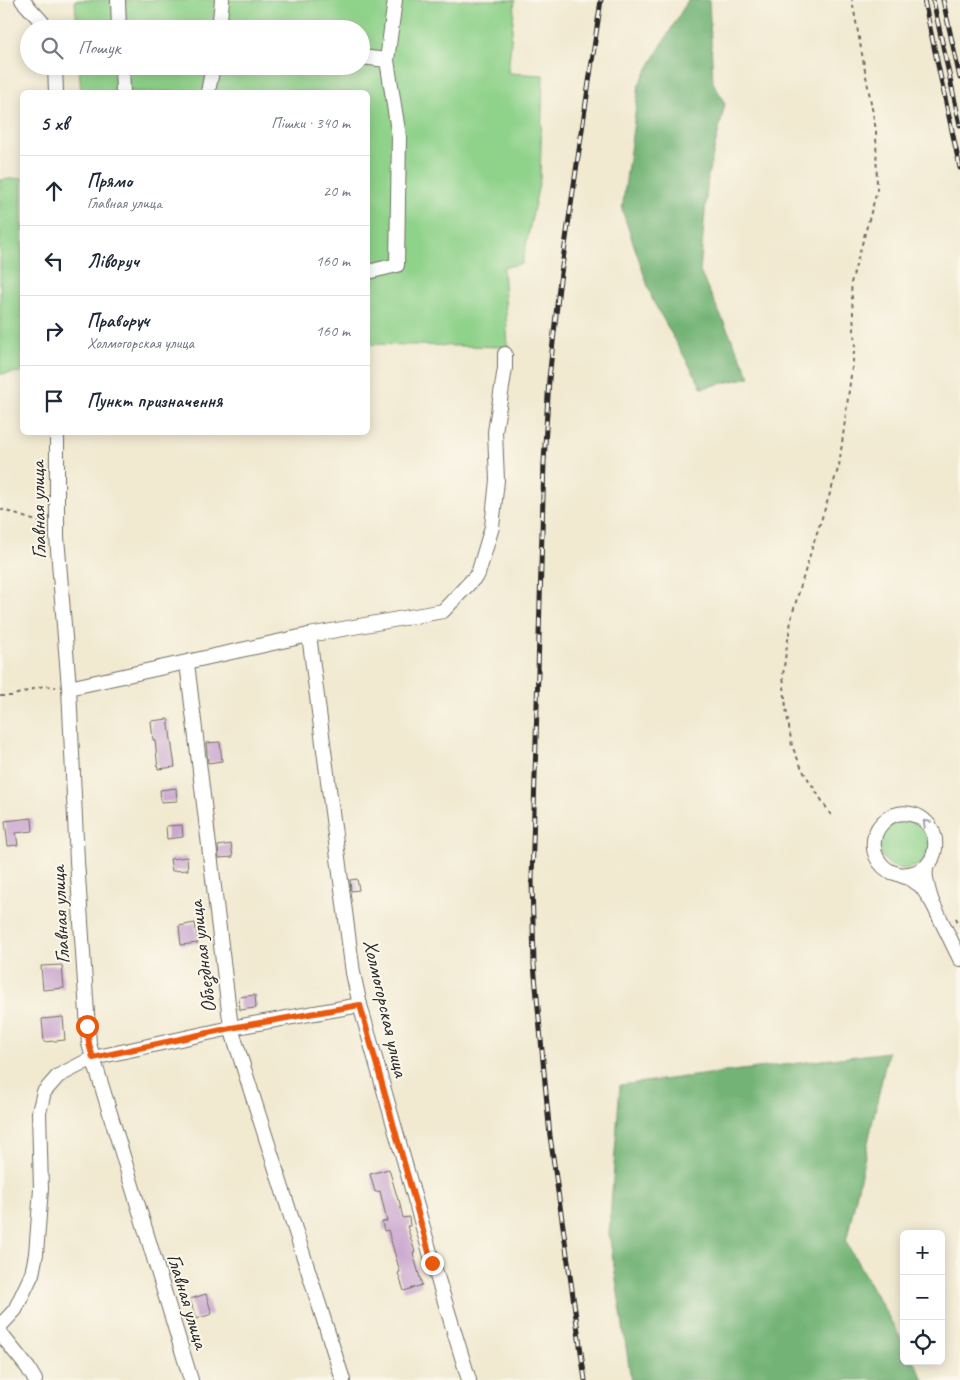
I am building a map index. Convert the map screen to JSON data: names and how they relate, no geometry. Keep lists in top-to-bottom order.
{
  "streets": {
    "street": ["Главная улица", "Объездная улица", "Холмогорская улица"]
  },
  "page": {
    "search": "Пошук",
    "heading": ["5 хв", "Пішки · 340 m"],
    "list": [
      ["Прямо", "Главная улица", "20 m"],
      ["Ліворуч", "160 m"],
      ["Праворуч", "Холмогорская улица", "160 m"],
      "Пункт призначення"
    ],
    "map_buttons": ["+", "−"]
  }
}
